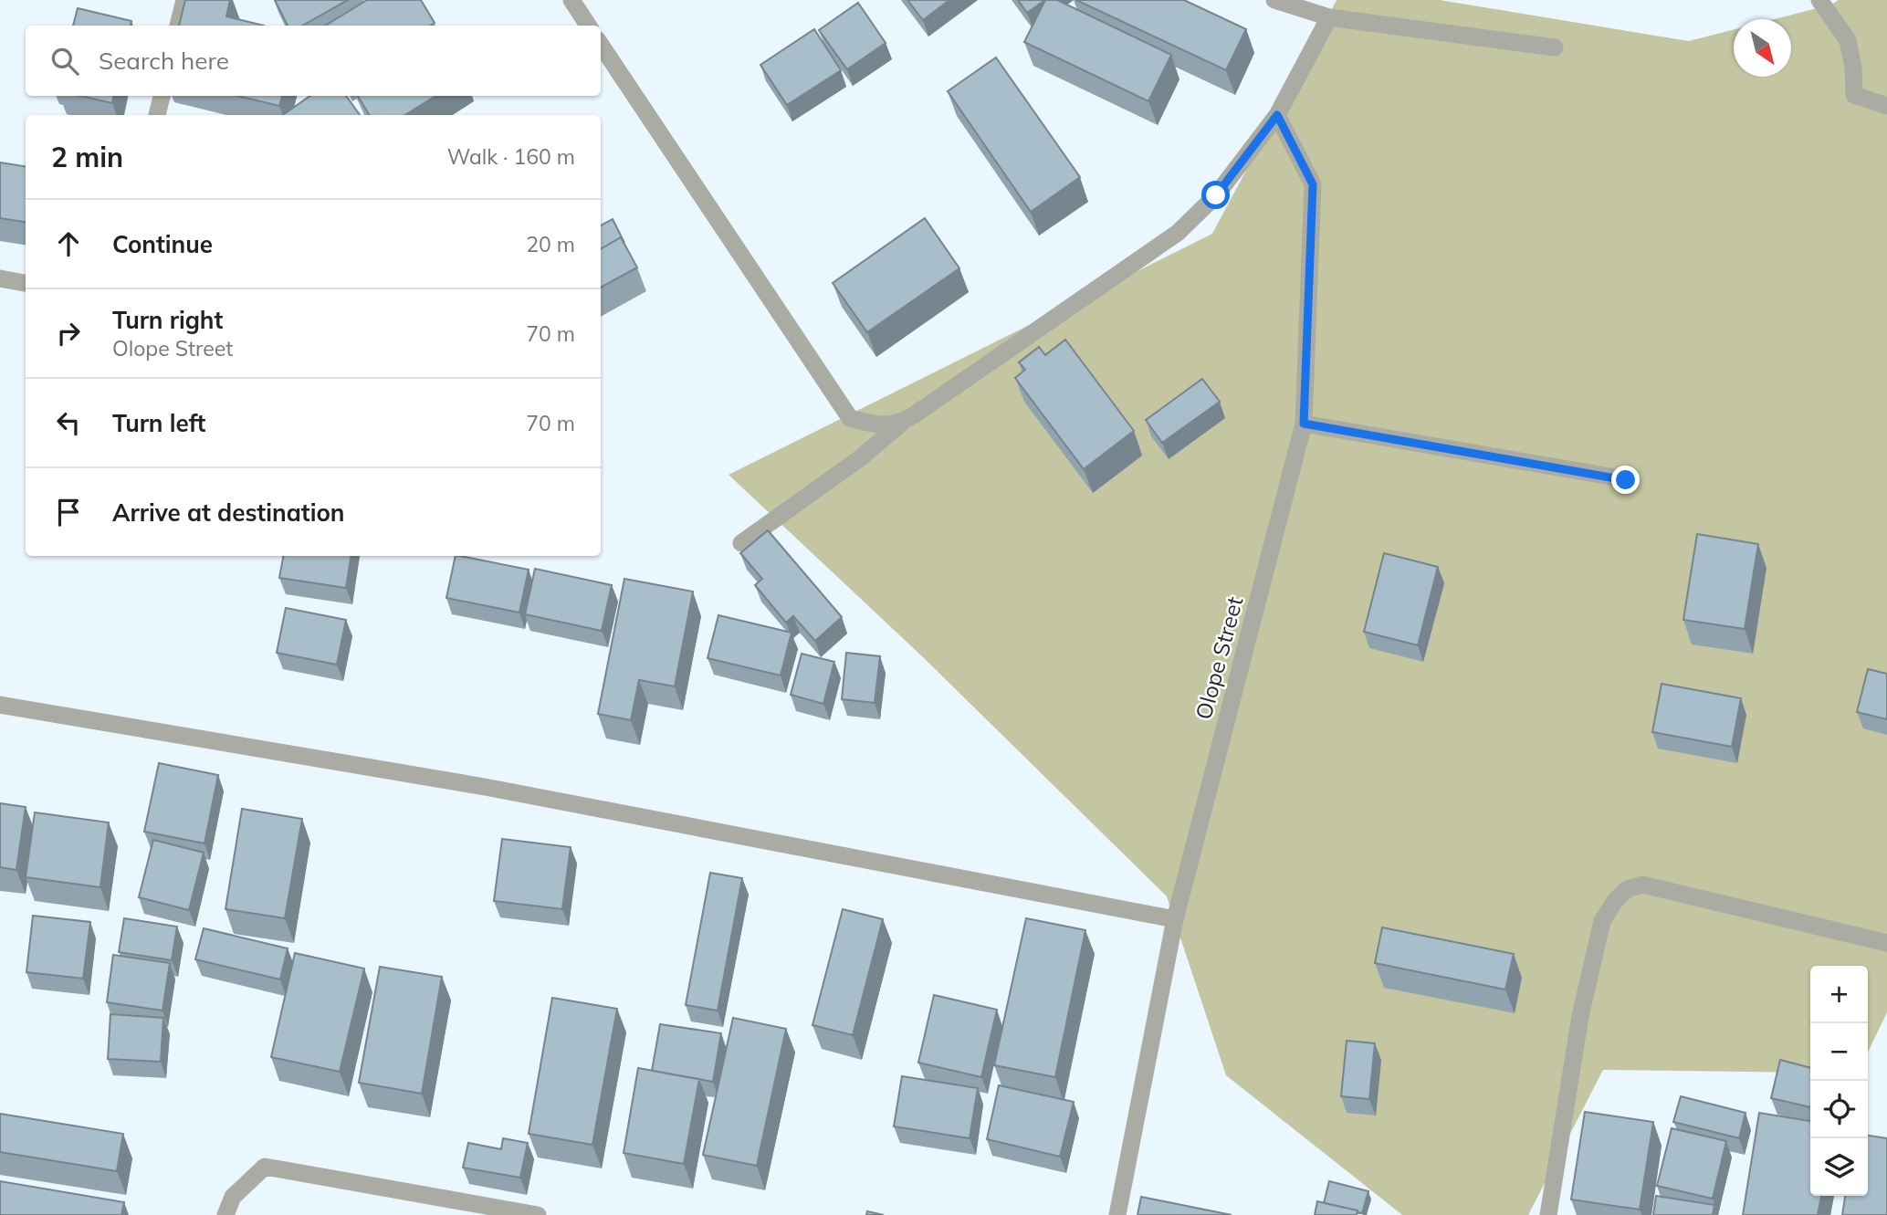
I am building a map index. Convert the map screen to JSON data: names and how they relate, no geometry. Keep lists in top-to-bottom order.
{
  "streets": {
    "street": ["Olope Street"]
  },
  "north": "bottom right",
  "page": {
    "search": "Search here",
    "heading": ["2 min", "Walk · 160 m"],
    "list": [
      ["Continue", "20 m"],
      ["Turn right", "Olope Street", "70 m"],
      ["Turn left", "70 m"],
      "Arrive at destination"
    ],
    "map_buttons": ["+", "−"]
  }
}
